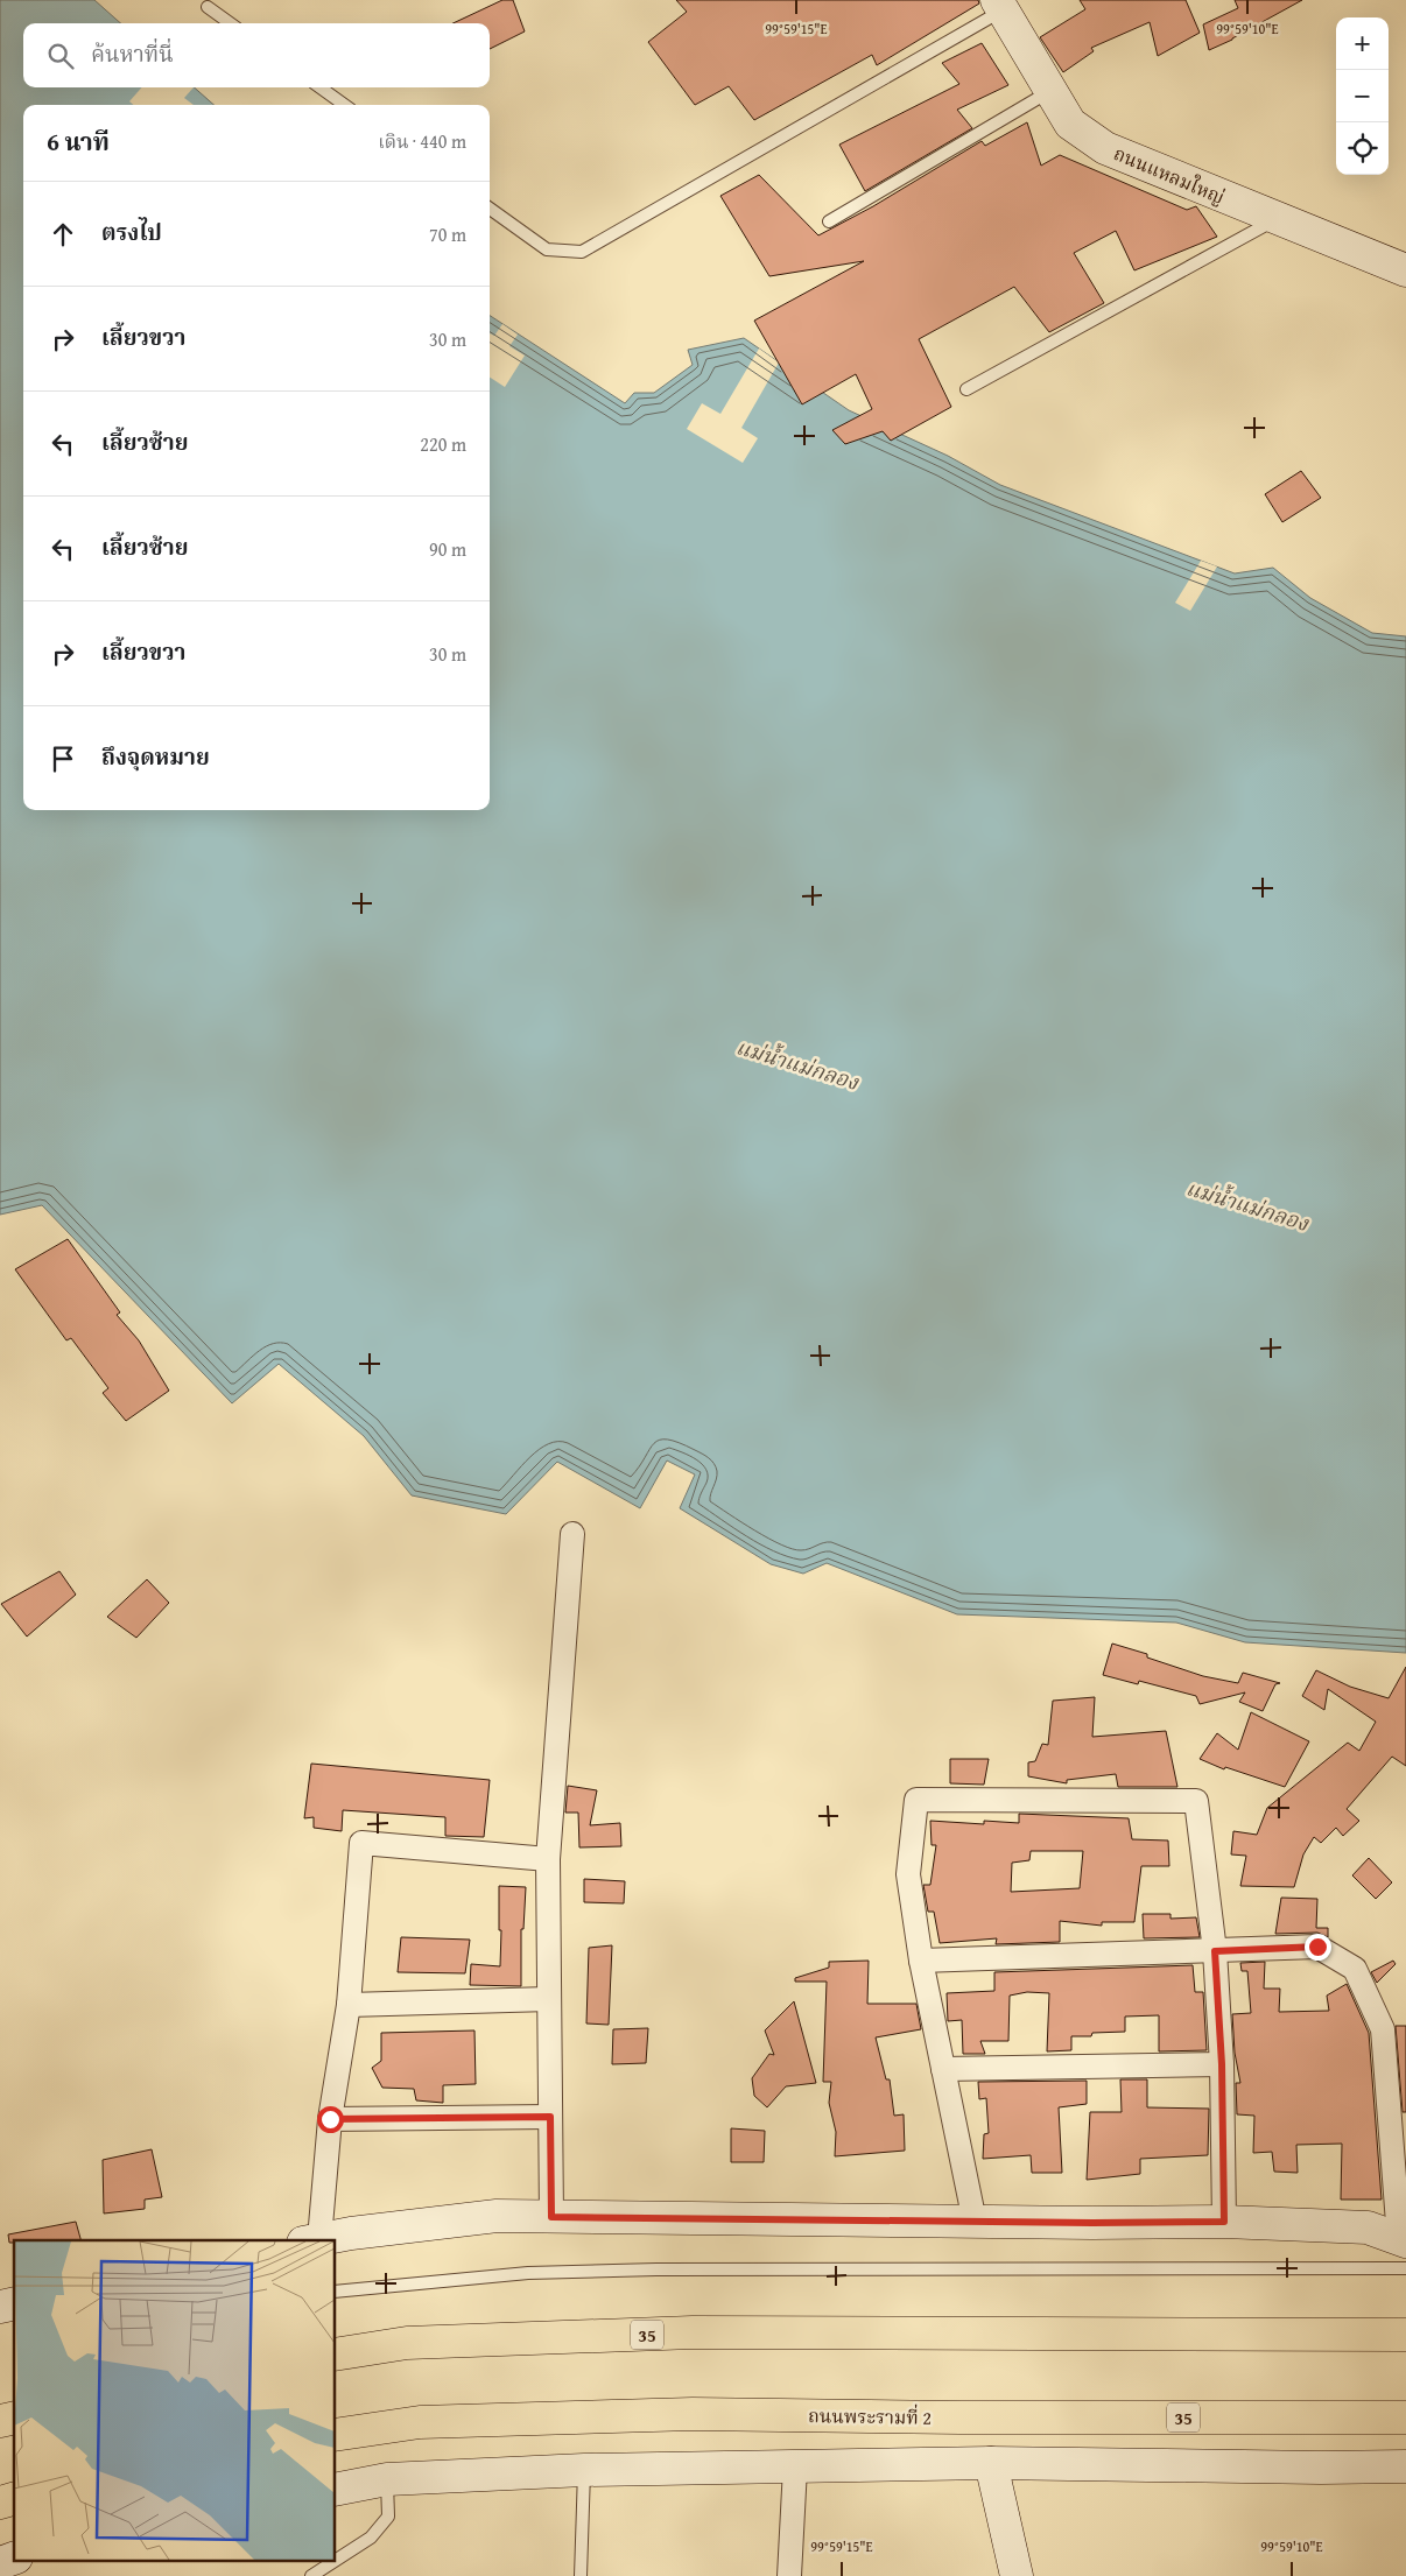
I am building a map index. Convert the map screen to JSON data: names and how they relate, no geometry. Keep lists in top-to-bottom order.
{
  "streets": {
    "highway": ["35", "ถนนพระรามที่ 2"],
    "street": ["ถนนแหลมใหญ่"]
  },
  "water": ["แม่น้ำแม่กลอง"],
  "page": {
    "map_buttons": ["+", "−"],
    "search": "ค้นหาที่นี่",
    "heading": ["6 นาที", "เดิน · 440 m"],
    "list": [
      ["ตรงไป", "70 m"],
      ["เลี้ยวขวา", "30 m"],
      ["เลี้ยวซ้าย", "220 m"],
      ["เลี้ยวซ้าย", "90 m"],
      ["เลี้ยวขวา", "30 m"],
      "ถึงจุดหมาย"
    ]
  },
  "coordinates": ["99°59'15\"E", "99°59'10\"E"]
}
